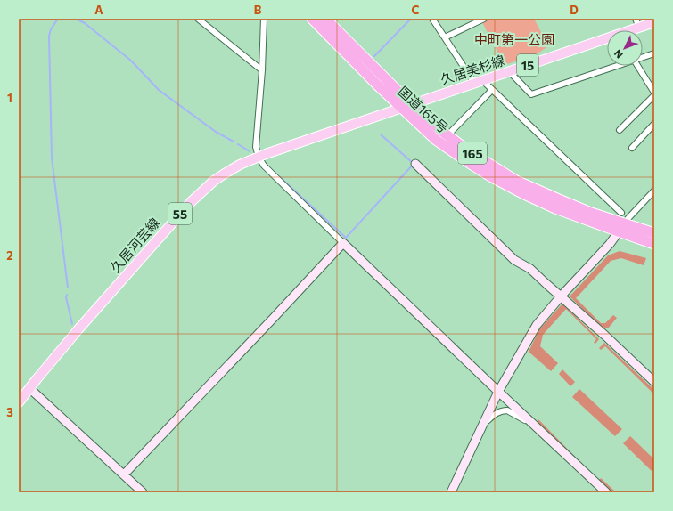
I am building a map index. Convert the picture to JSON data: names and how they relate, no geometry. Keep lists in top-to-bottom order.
{
  "streets": {
    "highway": ["国道165号", "165"],
    "main road": [
      "15",
      "久居美杉線",
      "55",
      "久居河芸線"
    ]
  },
  "crossings": [
    ["久居美杉線", "国道165号"],
    ["久居美杉線", "久居河芸線"],
    ["国道165号", "久居河芸線"]
  ],
  "parks": ["中町第一公園"],
  "north": "bottom left",
  "grid": {
    "columns": [
      "A",
      "B",
      "C",
      "D"
    ],
    "rows": ["1", "2", "3"]
  }
}
